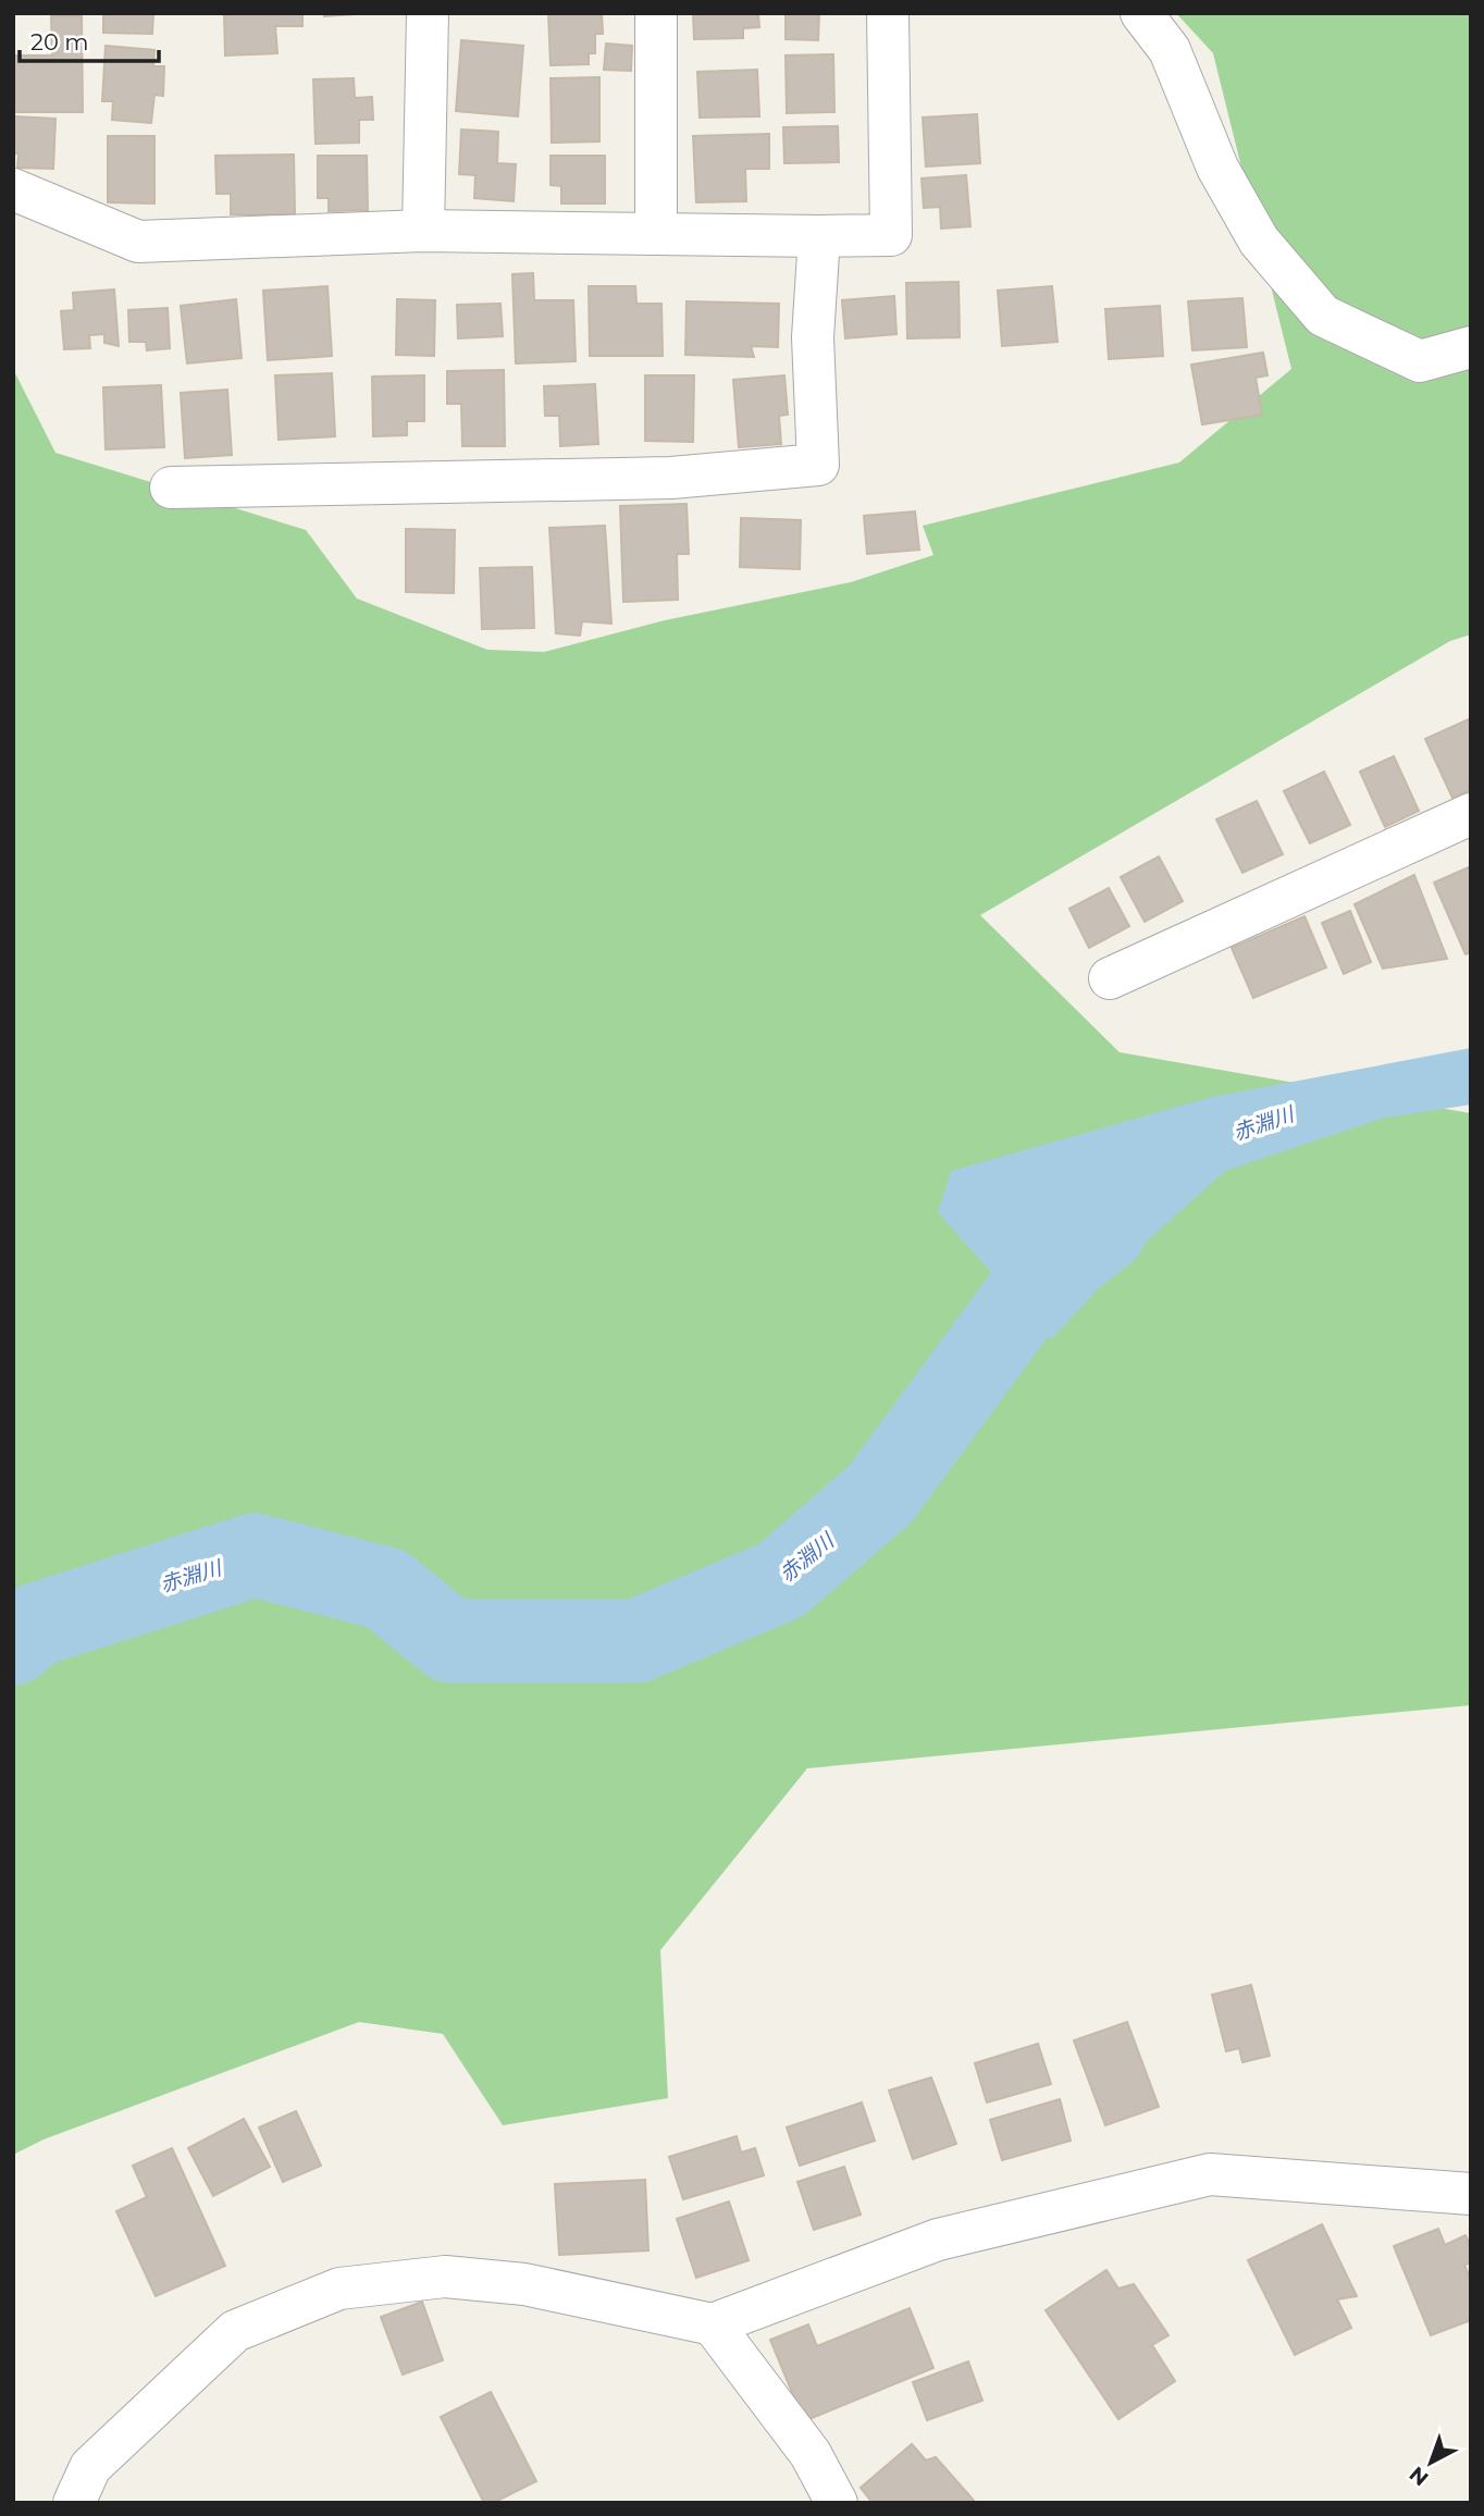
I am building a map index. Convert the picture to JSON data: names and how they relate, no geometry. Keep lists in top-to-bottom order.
{
  "water": ["赤淵川"],
  "scale_bar": "20 m",
  "north": "bottom left"
}
